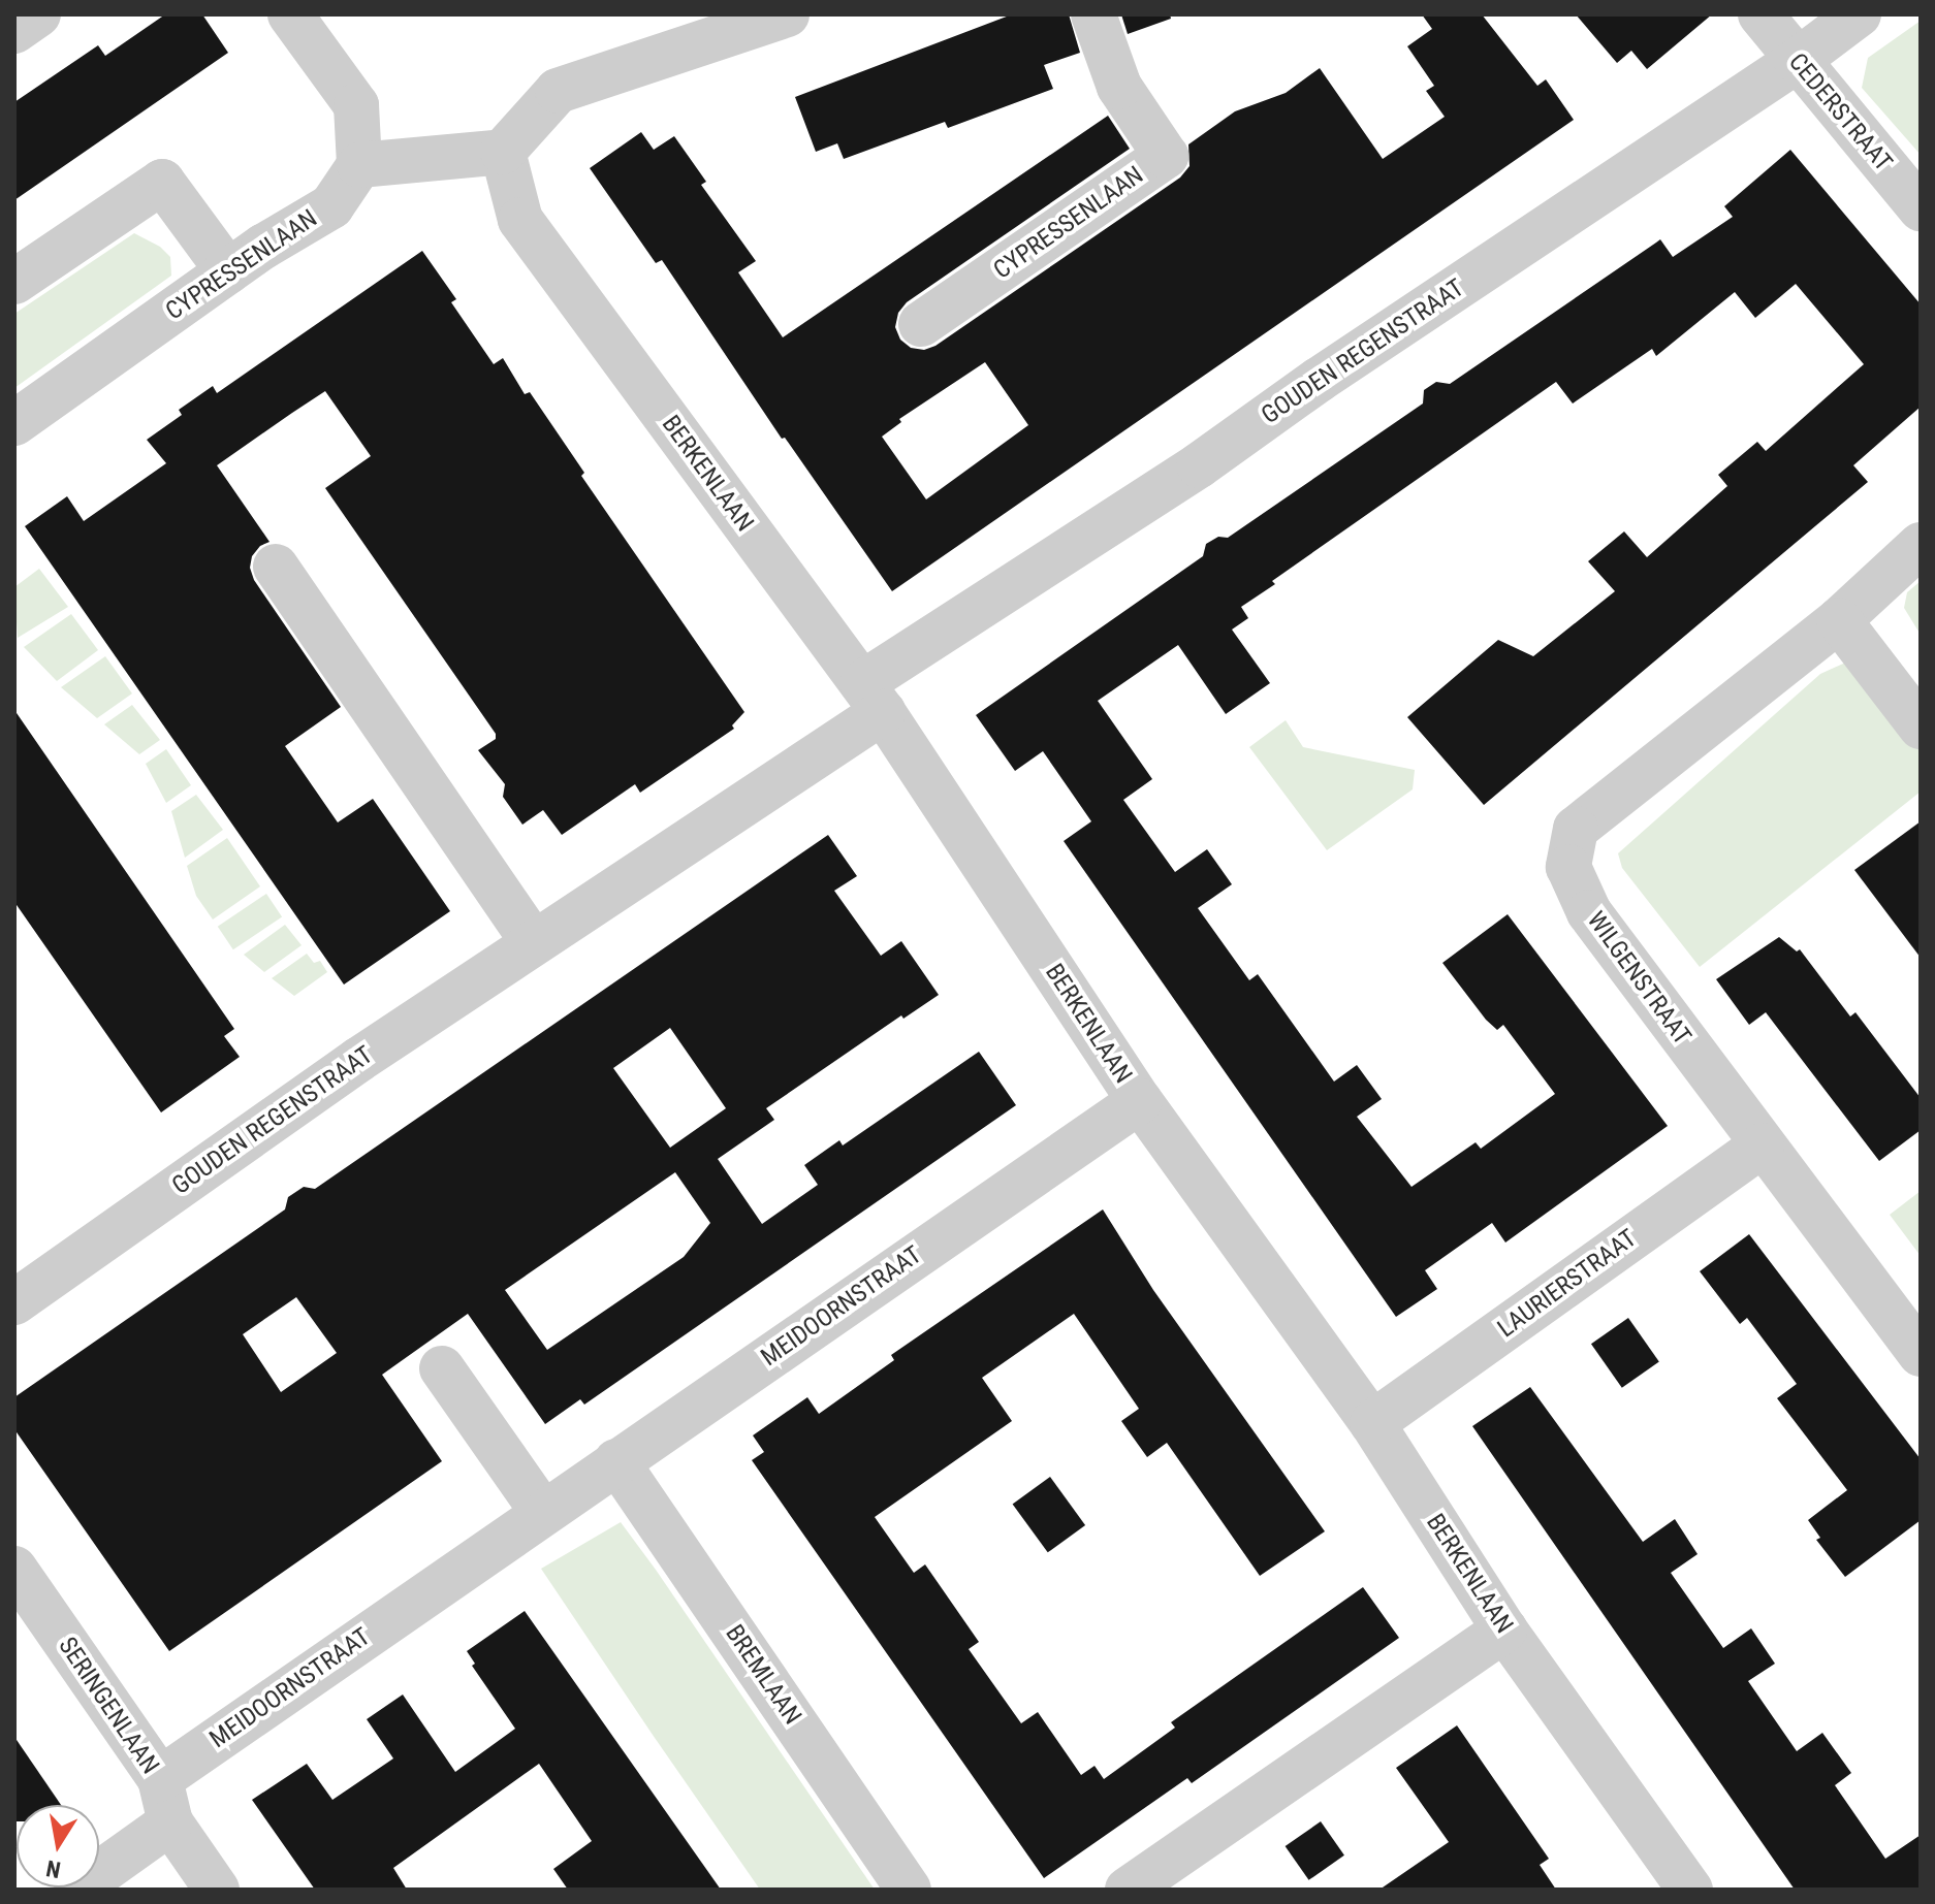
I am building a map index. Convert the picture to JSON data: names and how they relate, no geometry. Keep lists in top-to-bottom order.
{
  "streets": {
    "street": [
      "CEDERSTRAAT",
      "CYPRESSENLAAN",
      "GOUDEN REGENSTRAAT",
      "BERKENLAAN",
      "WILGENSTRAAT",
      "LAURIERSTRAAT",
      "MEIDOORNSTRAAT",
      "BREMLAAN",
      "SERINGENLAAN"
    ]
  },
  "crossings": [
    ["CEDERSTRAAT", "GOUDEN REGENSTRAAT"],
    ["GOUDEN REGENSTRAAT", "BERKENLAAN"],
    ["BERKENLAAN", "LAURIERSTRAAT"],
    ["BERKENLAAN", "MEIDOORNSTRAAT"],
    ["WILGENSTRAAT", "LAURIERSTRAAT"],
    ["MEIDOORNSTRAAT", "BREMLAAN"],
    ["MEIDOORNSTRAAT", "SERINGENLAAN"]
  ],
  "north": "bottom"
}
